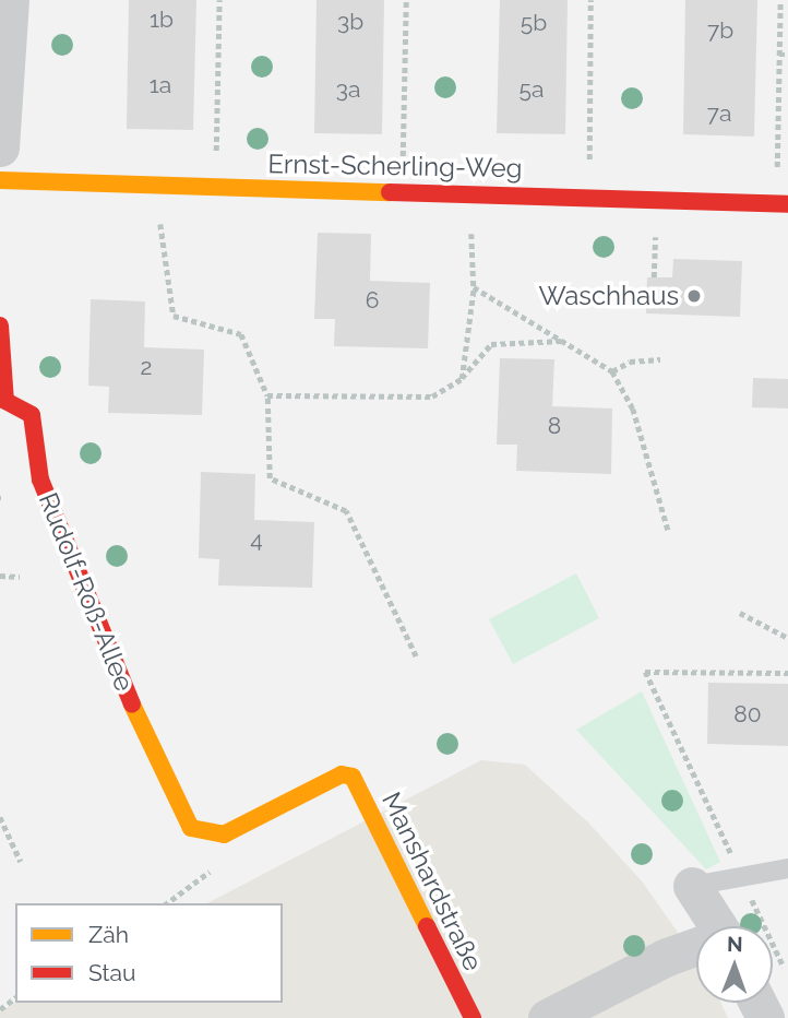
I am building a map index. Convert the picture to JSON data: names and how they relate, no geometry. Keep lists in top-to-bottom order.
{
  "streets": {
    "street": ["Ernst-Scherling-Weg", "Rudolf-Roß-Allee", "Manshardstraße"]
  },
  "crossings": [
    ["Rudolf-Roß-Allee", "Manshardstraße"]
  ],
  "places": ["Waschhaus"],
  "house_numbers": [
    "1b",
    "3b",
    "5b",
    "7b",
    "1a",
    "3a",
    "5a",
    "7a",
    "6",
    "2",
    "8",
    "4",
    "80"
  ],
  "legend": ["Zäh", "Stau"],
  "north": "top"
}
